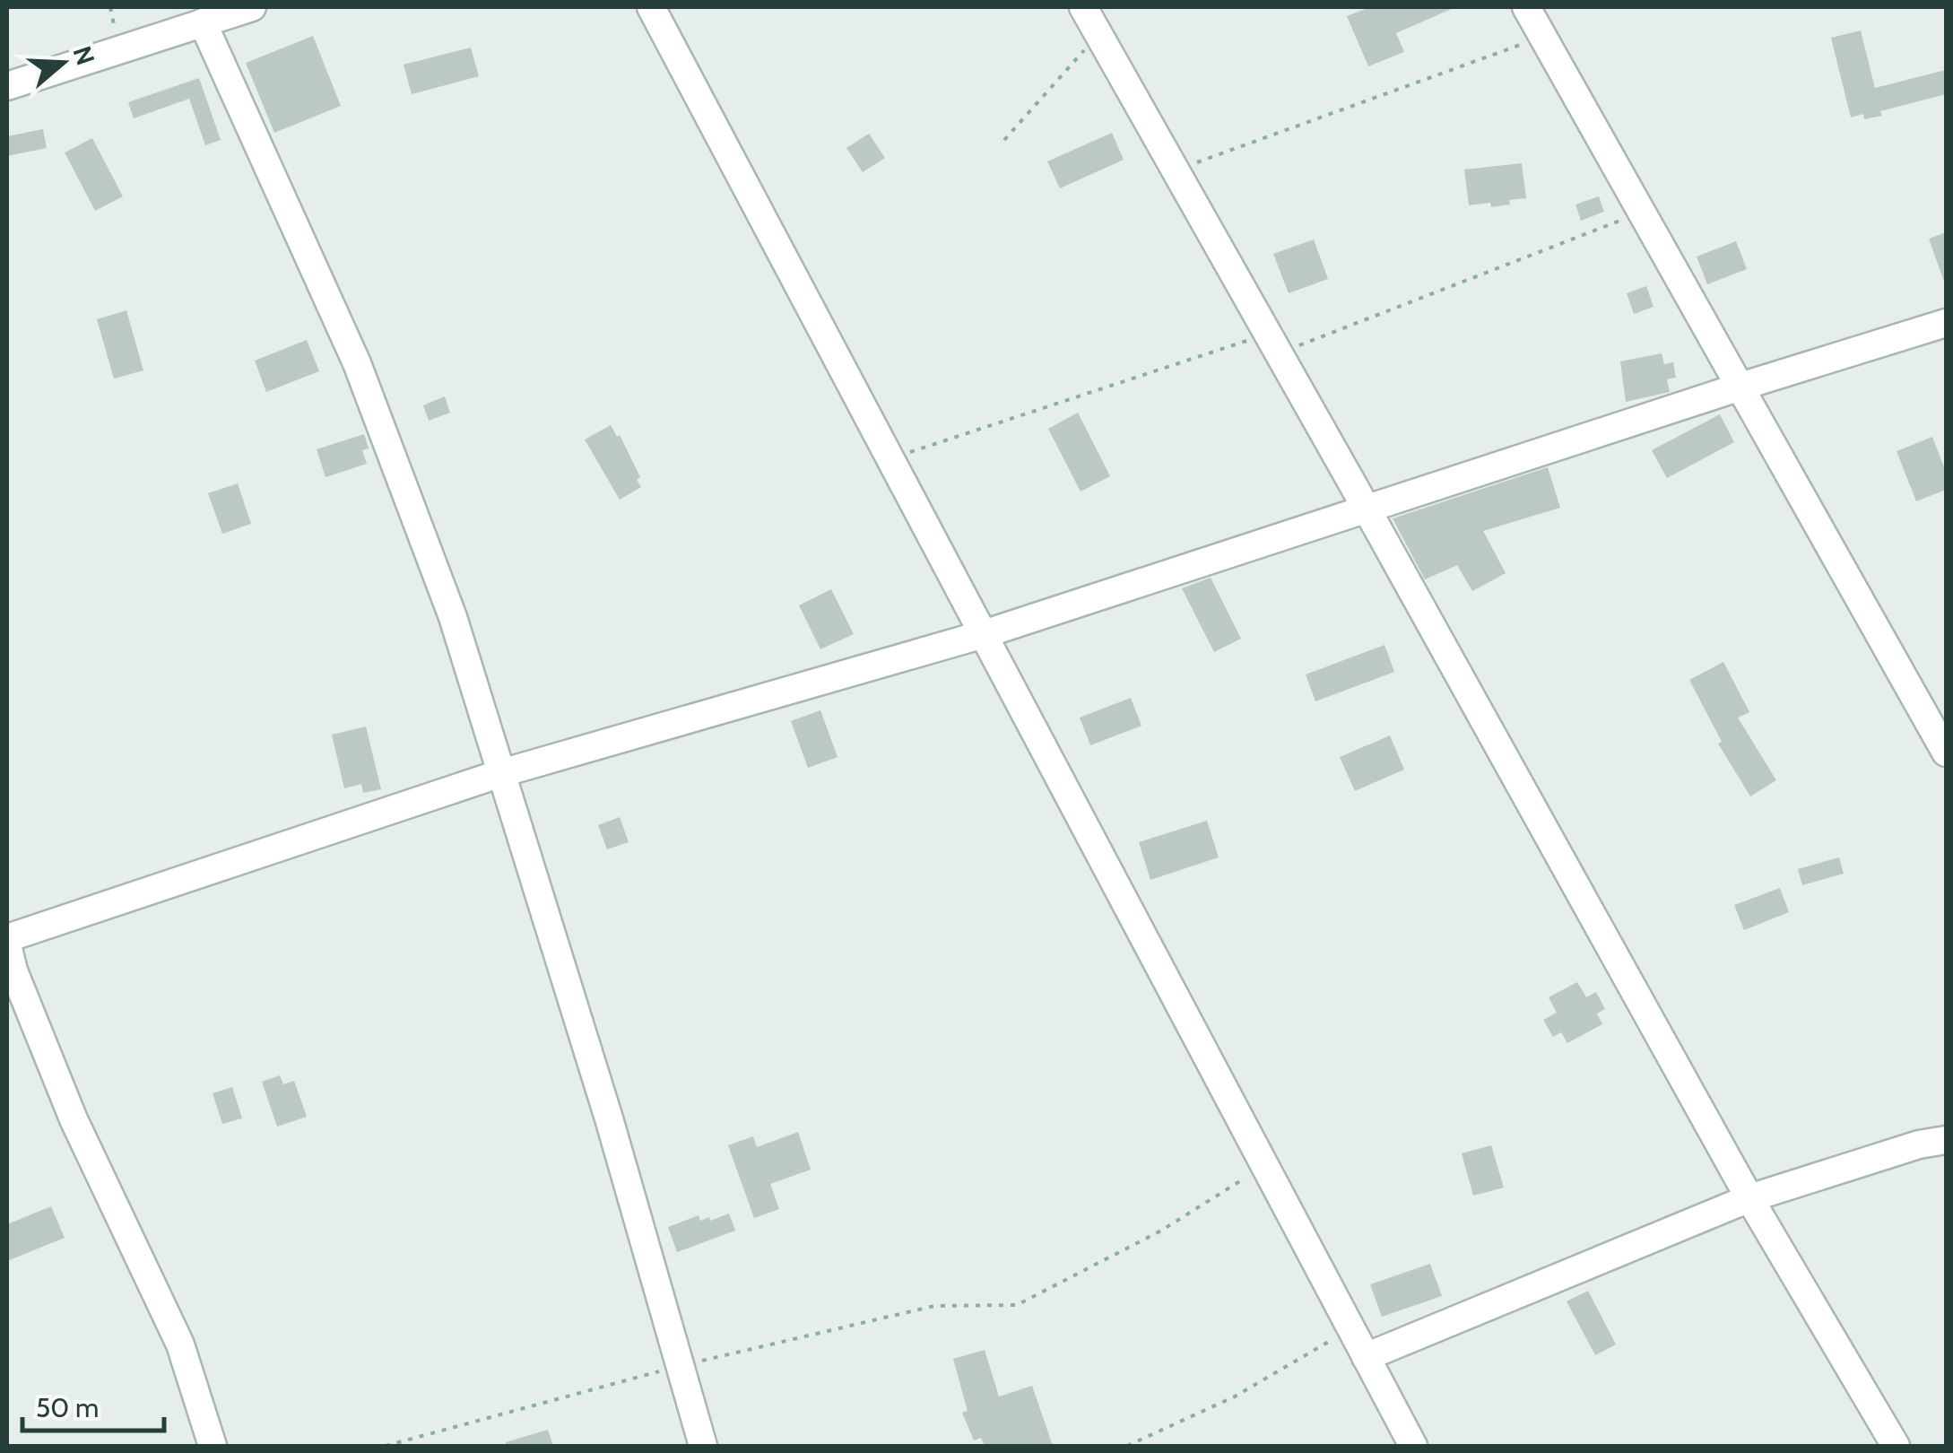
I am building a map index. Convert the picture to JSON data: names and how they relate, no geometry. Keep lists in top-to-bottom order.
{
  "scale_bar": "50 m",
  "north": "right"
}
